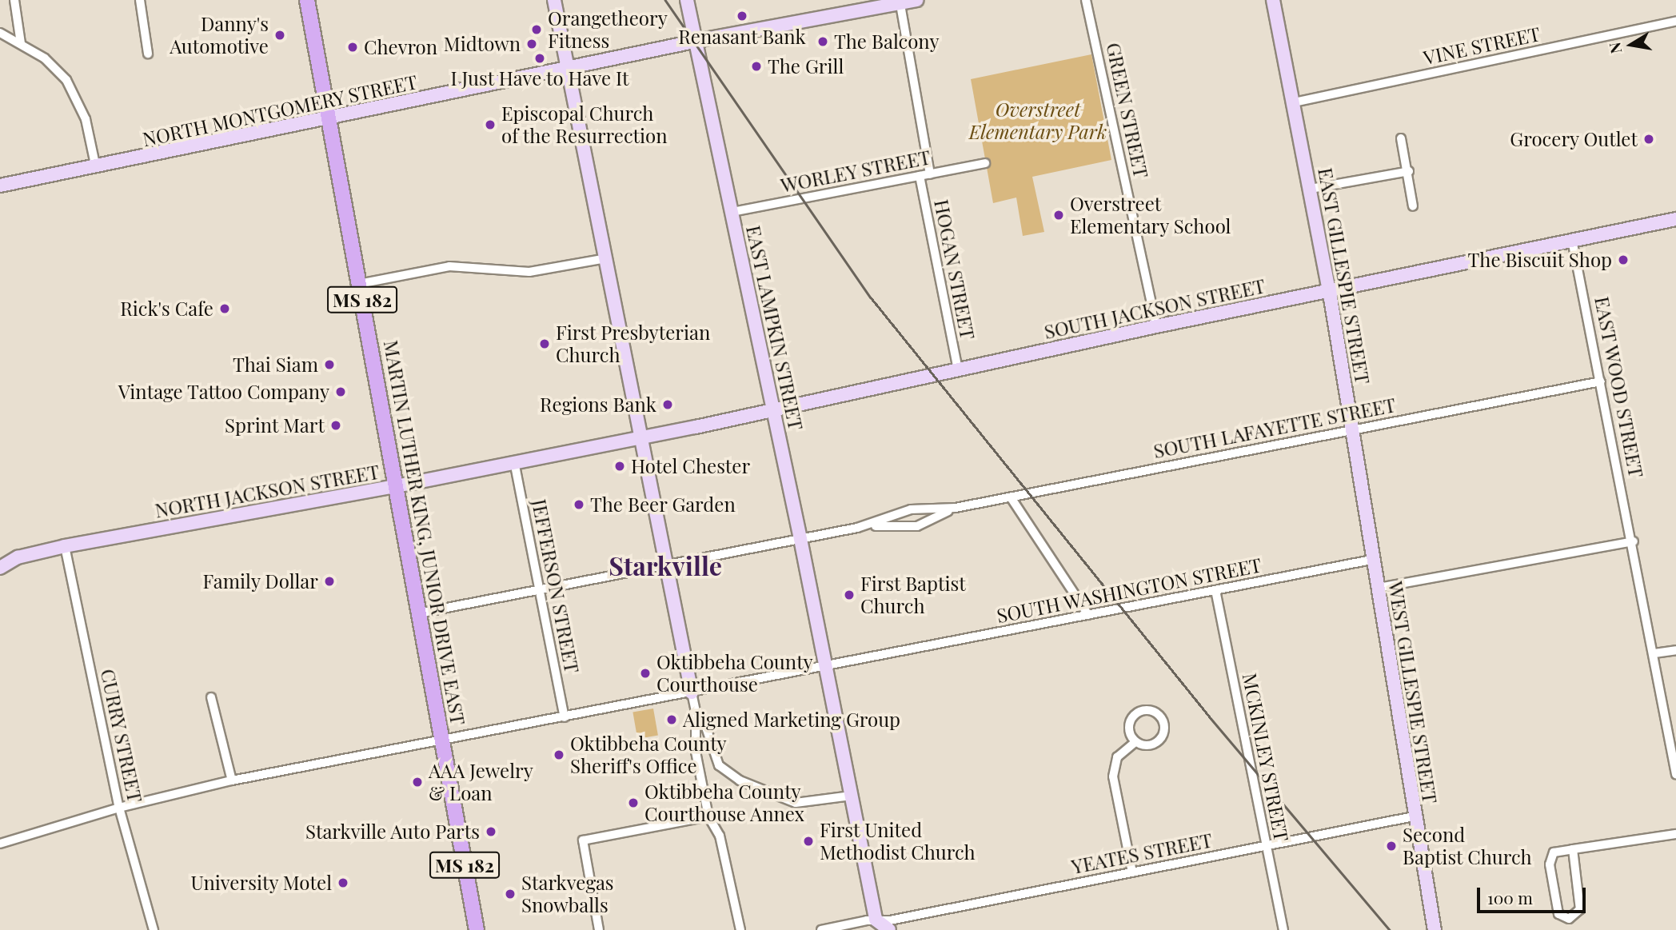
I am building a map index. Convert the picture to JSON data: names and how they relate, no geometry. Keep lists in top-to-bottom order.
{
  "streets": {
    "main road": ["MS 182", "MARTIN LUTHER KING, JUNIOR DRIVE EAST"],
    "street": [
      "VINE STREET",
      "NORTH MONTGOMERY STREET",
      "GREEN STREET",
      "WORLEY STREET",
      "HOGAN STREET",
      "EAST GILLESPIE STREET",
      "SOUTH JACKSON STREET",
      "EAST LAMPKIN STREET",
      "EAST WOOD STREET",
      "SOUTH LAFAYETTE STREET",
      "NORTH JACKSON STREET",
      "JEFFERSON STREET",
      "SOUTH WASHINGTON STREET",
      "WEST GILLESPIE STREET",
      "CURRY STREET",
      "MCKINLEY STREET",
      "YEATES STREET"
    ]
  },
  "crossings": [
    ["VINE STREET", "EAST GILLESPIE STREET"],
    ["NORTH MONTGOMERY STREET", "HOGAN STREET"],
    ["NORTH MONTGOMERY STREET", "EAST LAMPKIN STREET"],
    ["NORTH MONTGOMERY STREET", "MARTIN LUTHER KING, JUNIOR DRIVE EAST"],
    ["GREEN STREET", "SOUTH JACKSON STREET"],
    ["WORLEY STREET", "HOGAN STREET"],
    ["WORLEY STREET", "EAST LAMPKIN STREET"],
    ["HOGAN STREET", "SOUTH JACKSON STREET"],
    ["EAST GILLESPIE STREET", "SOUTH JACKSON STREET"],
    ["EAST GILLESPIE STREET", "SOUTH LAFAYETTE STREET"],
    ["EAST GILLESPIE STREET", "SOUTH WASHINGTON STREET"],
    ["EAST GILLESPIE STREET", "WEST GILLESPIE STREET"],
    ["MS 182", "MARTIN LUTHER KING, JUNIOR DRIVE EAST"],
    ["MS 182", "SOUTH WASHINGTON STREET"],
    ["SOUTH JACKSON STREET", "EAST LAMPKIN STREET"],
    ["SOUTH JACKSON STREET", "EAST WOOD STREET"],
    ["SOUTH JACKSON STREET", "NORTH JACKSON STREET"],
    ["EAST LAMPKIN STREET", "SOUTH LAFAYETTE STREET"],
    ["EAST LAMPKIN STREET", "SOUTH WASHINGTON STREET"],
    ["EAST LAMPKIN STREET", "YEATES STREET"],
    ["EAST WOOD STREET", "SOUTH LAFAYETTE STREET"],
    ["SOUTH LAFAYETTE STREET", "MARTIN LUTHER KING, JUNIOR DRIVE EAST"],
    ["SOUTH LAFAYETTE STREET", "JEFFERSON STREET"],
    ["NORTH JACKSON STREET", "MARTIN LUTHER KING, JUNIOR DRIVE EAST"],
    ["NORTH JACKSON STREET", "JEFFERSON STREET"],
    ["NORTH JACKSON STREET", "CURRY STREET"],
    ["MARTIN LUTHER KING, JUNIOR DRIVE EAST", "SOUTH WASHINGTON STREET"],
    ["JEFFERSON STREET", "SOUTH WASHINGTON STREET"],
    ["SOUTH WASHINGTON STREET", "WEST GILLESPIE STREET"],
    ["SOUTH WASHINGTON STREET", "CURRY STREET"],
    ["SOUTH WASHINGTON STREET", "MCKINLEY STREET"],
    ["WEST GILLESPIE STREET", "YEATES STREET"],
    ["MCKINLEY STREET", "YEATES STREET"]
  ],
  "districts": ["Starkville"],
  "parks": ["Overstreet Elementary Park"],
  "places": [
    "Renasant Bank",
    "Orangetheory Fitness",
    "Danny's Automotive",
    "The Balcony",
    "Midtown",
    "Chevron",
    "I Just Have to Have It",
    "The Grill",
    "Episcopal Church of the Resurrection",
    "Grocery Outlet",
    "Overstreet Elementary School",
    "The Biscuit Shop",
    "Rick's Cafe",
    "First Presbyterian Church",
    "Thai Siam",
    "Vintage Tattoo Company",
    "Regions Bank",
    "Sprint Mart",
    "Hotel Chester",
    "The Beer Garden",
    "Family Dollar",
    "First Baptist Church",
    "Oktibbeha County Courthouse",
    "Aligned Marketing Group",
    "Oktibbeha County Sheriff's Office",
    "AAA Jewelry & Loan",
    "Oktibbeha County Courthouse Annex",
    "Starkville Auto Parts",
    "First United Methodist Church",
    "Second Baptist Church",
    "University Motel",
    "Starkvegas Snowballs"
  ],
  "scale_bar": "100 m",
  "north": "left"
}
